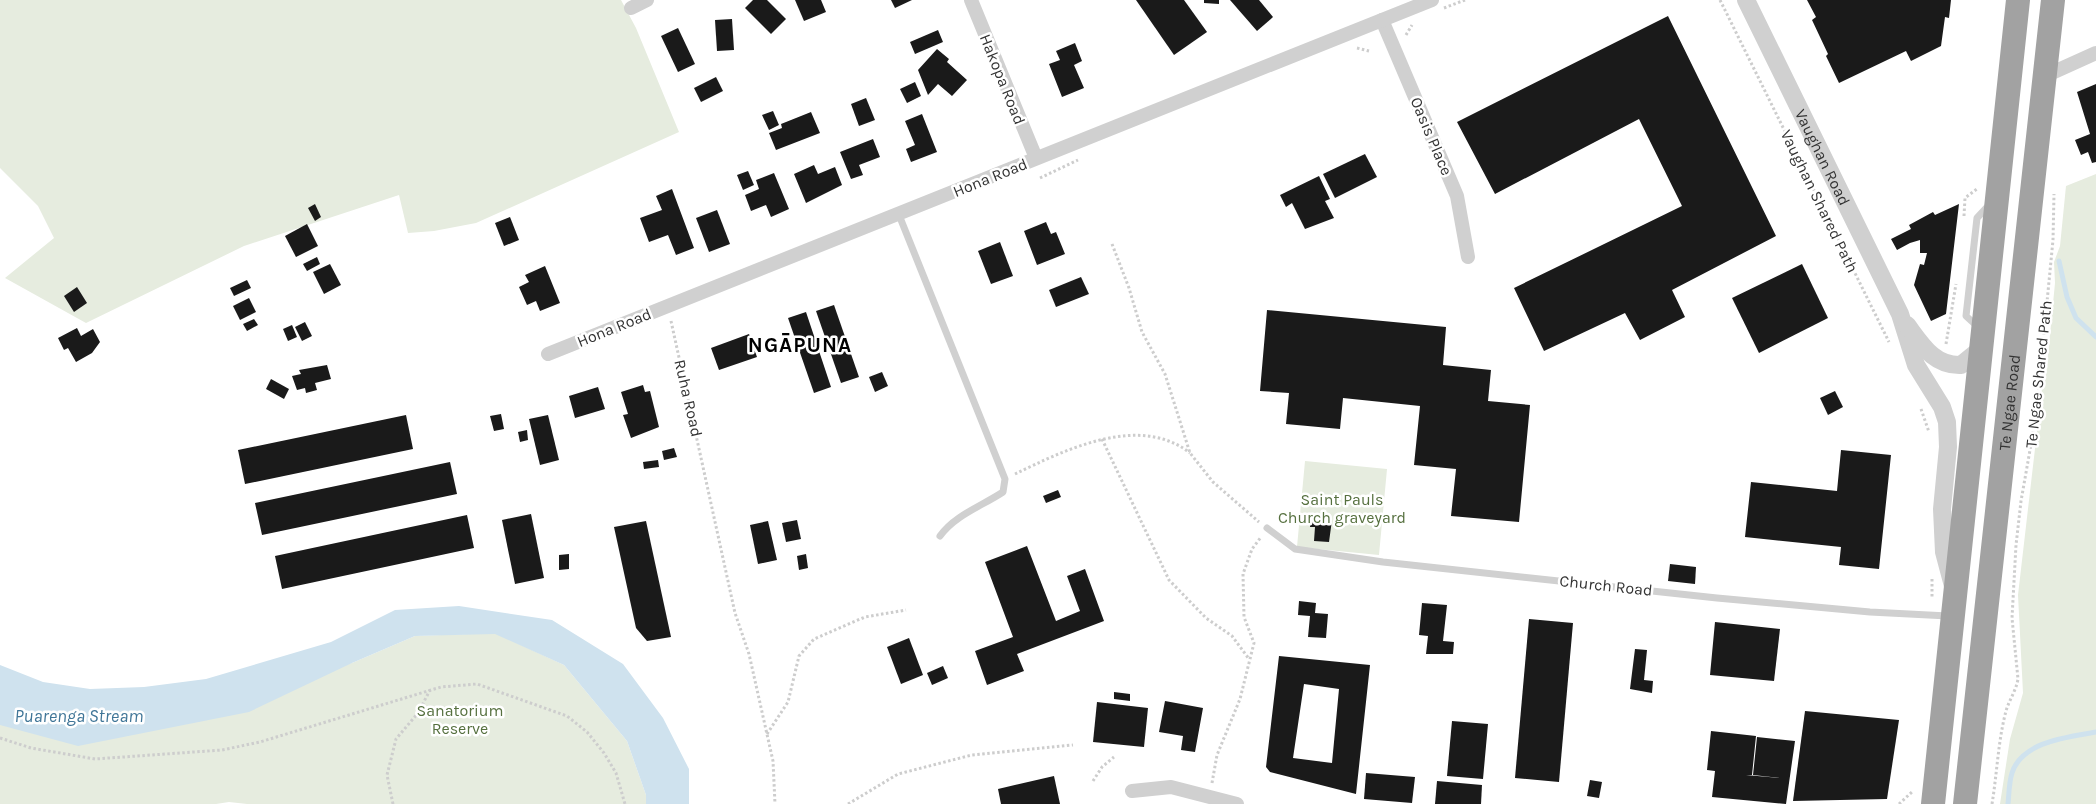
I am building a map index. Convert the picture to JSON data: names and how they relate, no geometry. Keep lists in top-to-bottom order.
{
  "streets": {
    "highway": ["Te Ngae Road"],
    "street": [
      "Hakopa Road",
      "Oasis Place",
      "Vaughan Road",
      "Hona Road"
    ],
    "lane": ["Church Road"],
    "path": ["Vaughan Shared Path", "Te Ngae Shared Path", "Ruha Road"]
  },
  "crossings": [
    ["Hakopa Road", "Hona Road"],
    ["Oasis Place", "Hona Road"],
    ["Vaughan Road", "Te Ngae Road"],
    ["Vaughan Road", "Church Road"],
    ["Hona Road", "Ruha Road"],
    ["Te Ngae Road", "Church Road"]
  ],
  "districts": ["NGĀPUNA"],
  "water": ["Puarenga Stream"],
  "parks": ["Saint Pauls Church graveyard", "Sanatorium Reserve"]
}
